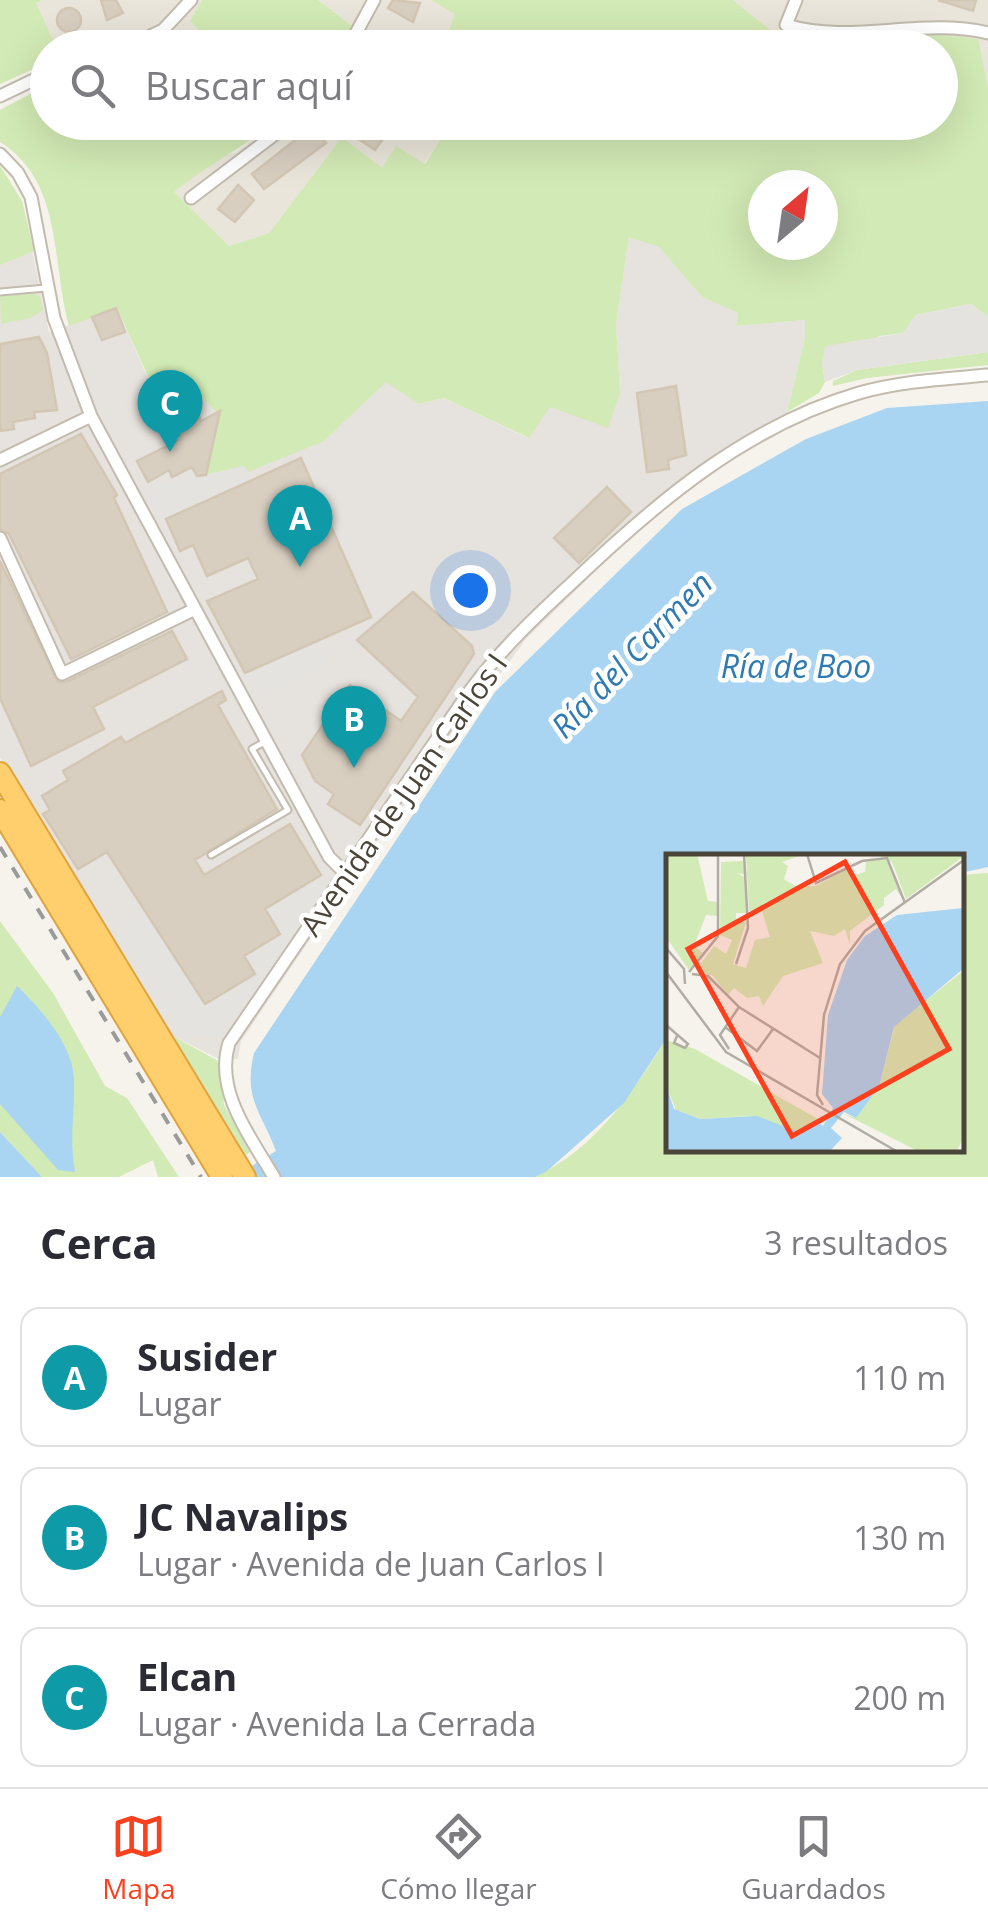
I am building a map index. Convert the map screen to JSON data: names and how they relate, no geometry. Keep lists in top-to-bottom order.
{
  "streets": {
    "street": ["Avenida de Juan Carlos I"]
  },
  "water": ["Ría del Carmen", "Ría de Boo"],
  "north": "top right",
  "page": {
    "search": "Buscar aquí",
    "pins": ["C", "A", "B"],
    "heading": ["Cerca", "3 resultados"],
    "list": [
      {
        "mark": "A",
        "name": "Susider",
        "note": "Lugar",
        "value": "110 m"
      },
      {
        "mark": "B",
        "name": "JC Navalips",
        "note": "Lugar · Avenida de Juan Carlos I",
        "value": "130 m"
      },
      {
        "mark": "C",
        "name": "Elcan",
        "note": "Lugar · Avenida La Cerrada",
        "value": "200 m"
      }
    ],
    "nav": ["Mapa", "Cómo llegar", "Guardados"]
  }
}
